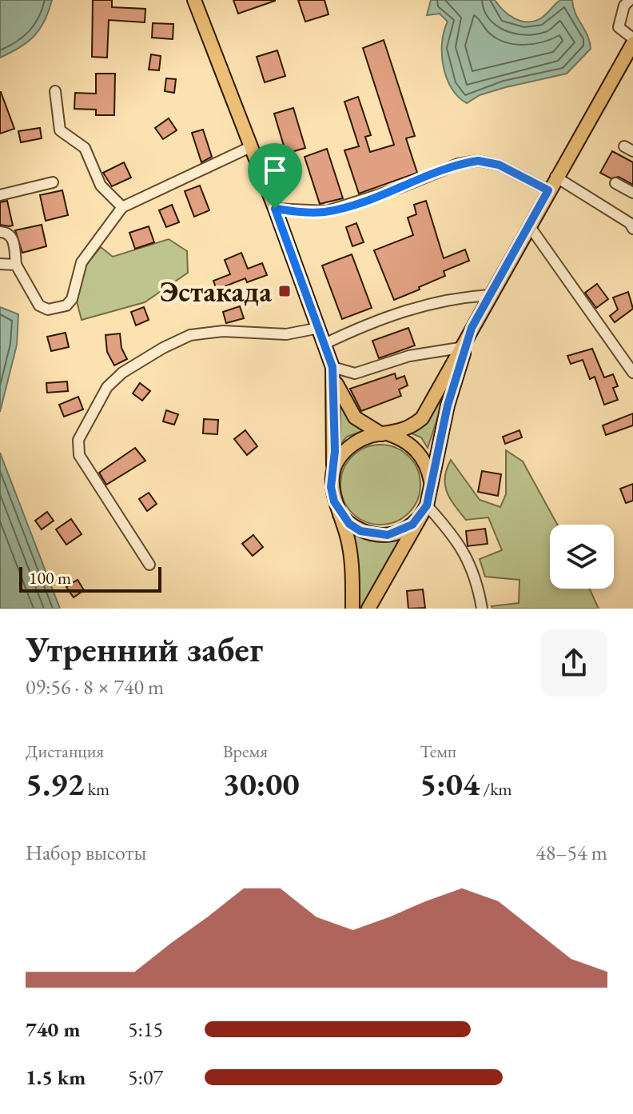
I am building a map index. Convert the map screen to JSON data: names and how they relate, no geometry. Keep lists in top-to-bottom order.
{
  "places": {
    "transit": ["Эстакада"]
  },
  "scale_bar": "100 m",
  "page": {
    "scale": "100 m",
    "heading": ["Утренний забег", "09:56 · 8 × 740 m"],
    "stats": [
      ["Дистанция", "5.92 km"],
      ["Время", "30:00"],
      ["Темп", "5:04 /km"]
    ],
    "chart": ["Набор высоты", "48–54 m"],
    "list": [
      {
        "name": "740 m",
        "note": "5:15"
      },
      {
        "name": "1.5 km",
        "note": "5:07"
      }
    ]
  }
}
